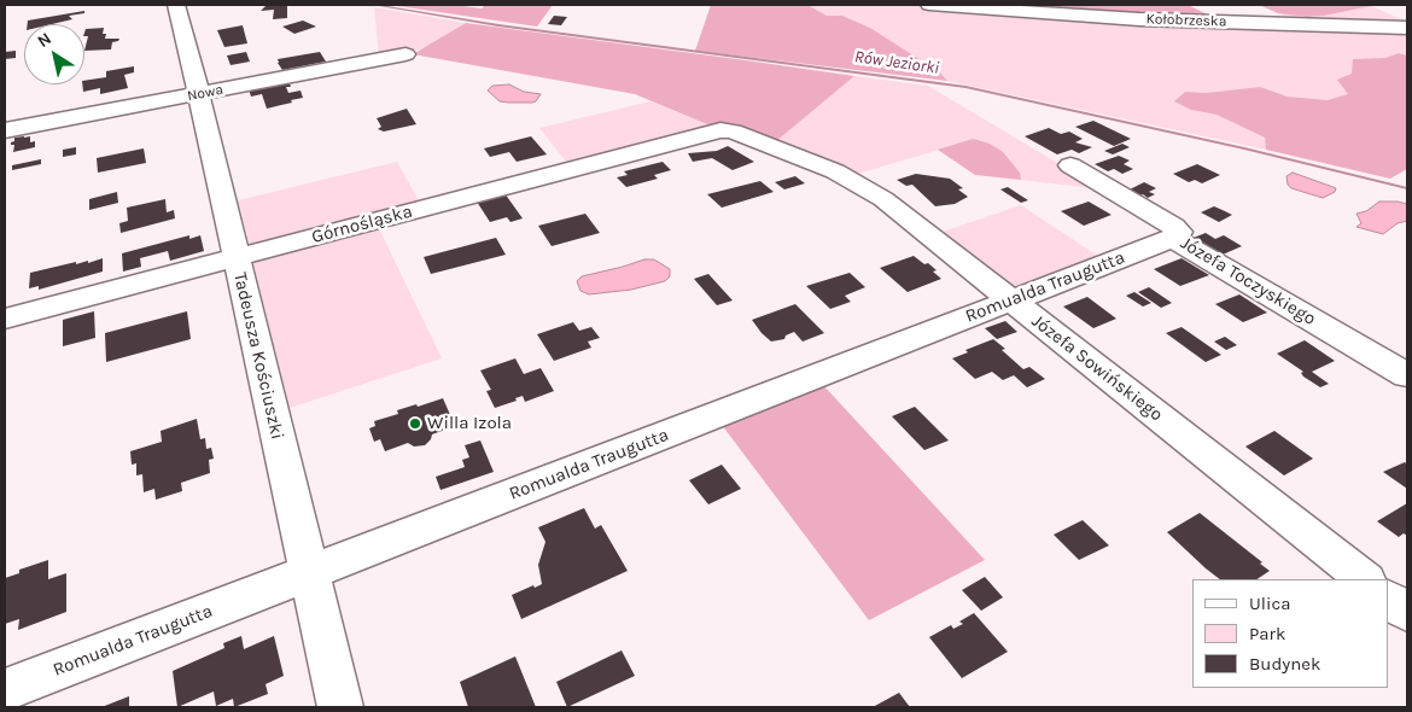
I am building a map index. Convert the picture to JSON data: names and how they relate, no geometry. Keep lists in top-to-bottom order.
{
  "streets": {
    "street": [
      "Kołobrzeska",
      "Nowa",
      "Górnośląska",
      "Józefa Toczyskiego",
      "Romualda Traugutta",
      "Tadeusza Kościuszki",
      "Józefa Sowińskiego"
    ]
  },
  "crossings": [
    ["Nowa", "Tadeusza Kościuszki"],
    ["Górnośląska", "Tadeusza Kościuszki"],
    ["Górnośląska", "Józefa Sowińskiego"],
    ["Józefa Toczyskiego", "Romualda Traugutta"],
    ["Romualda Traugutta", "Tadeusza Kościuszki"],
    ["Romualda Traugutta", "Józefa Sowińskiego"]
  ],
  "water": ["Rów Jeziorki"],
  "places": ["Willa Izola"],
  "legend": ["Ulica", "Park", "Budynek"],
  "north": "top left"
}
